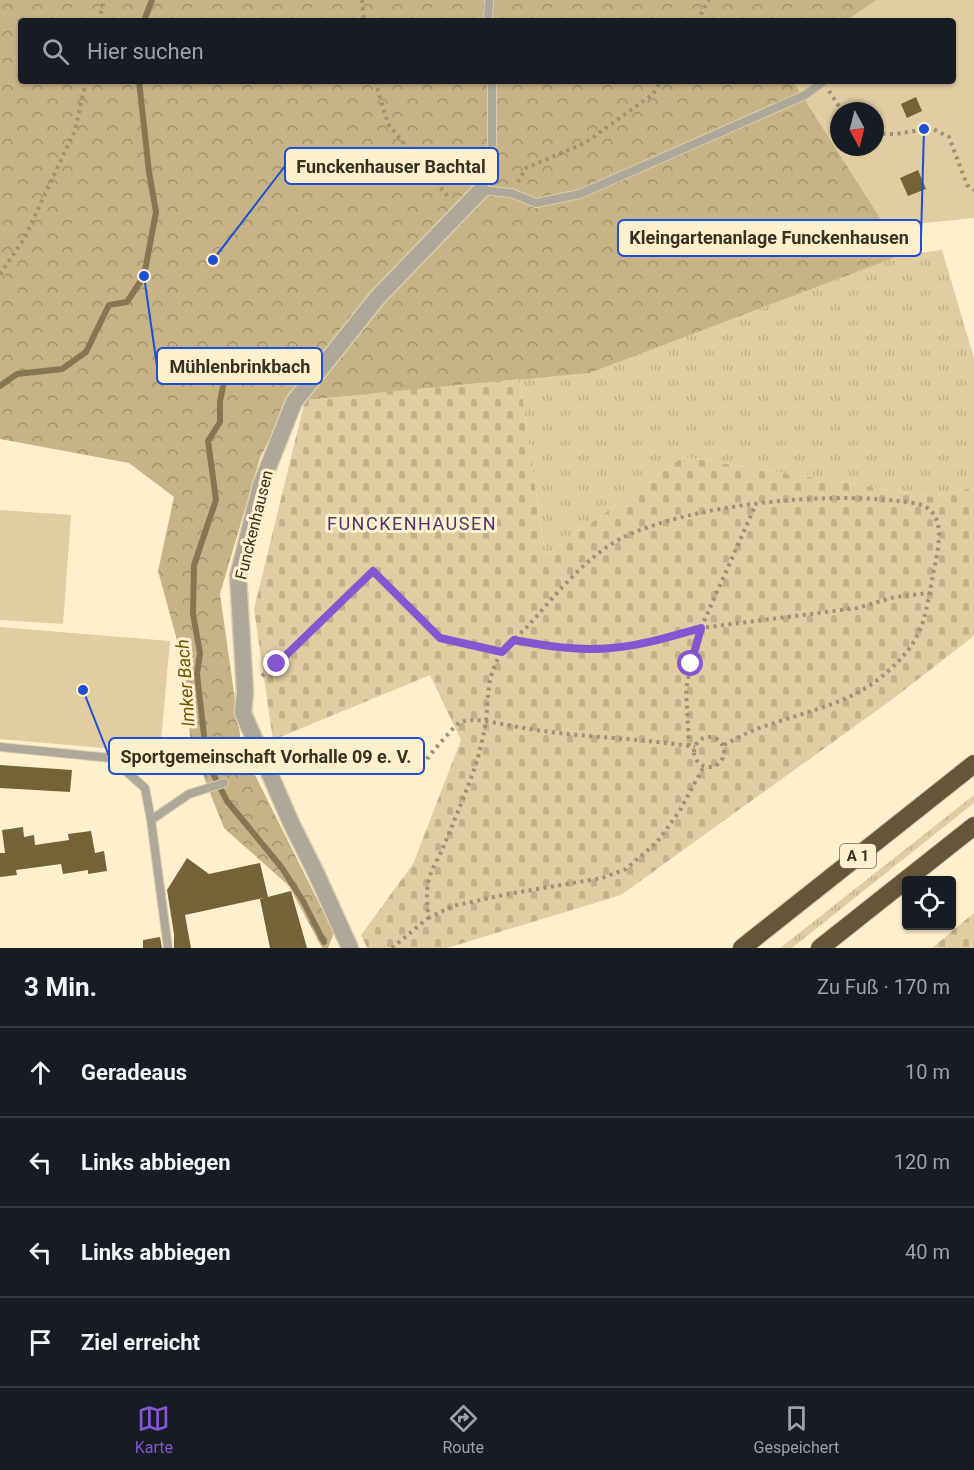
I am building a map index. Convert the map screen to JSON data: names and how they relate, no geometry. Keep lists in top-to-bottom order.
{
  "streets": {
    "highway": ["A 1"],
    "street": ["Funckenhausen"]
  },
  "districts": ["FUNCKENHAUSEN"],
  "water": ["Imker Bach"],
  "places": [
    "Kleingartenanlage Funckenhausen",
    "Funckenhauser Bachtal",
    "Mühlenbrinkbach",
    "Sportgemeinschaft Vorhalle 09 e. V."
  ],
  "north": "bottom",
  "page": {
    "search": "Hier suchen",
    "heading": ["3 Min.", "Zu Fuß · 170 m"],
    "list": [
      ["Geradeaus", "10 m"],
      ["Links abbiegen", "120 m"],
      ["Links abbiegen", "40 m"],
      "Ziel erreicht"
    ],
    "nav": ["Karte", "Route", "Gespeichert"]
  }
}
